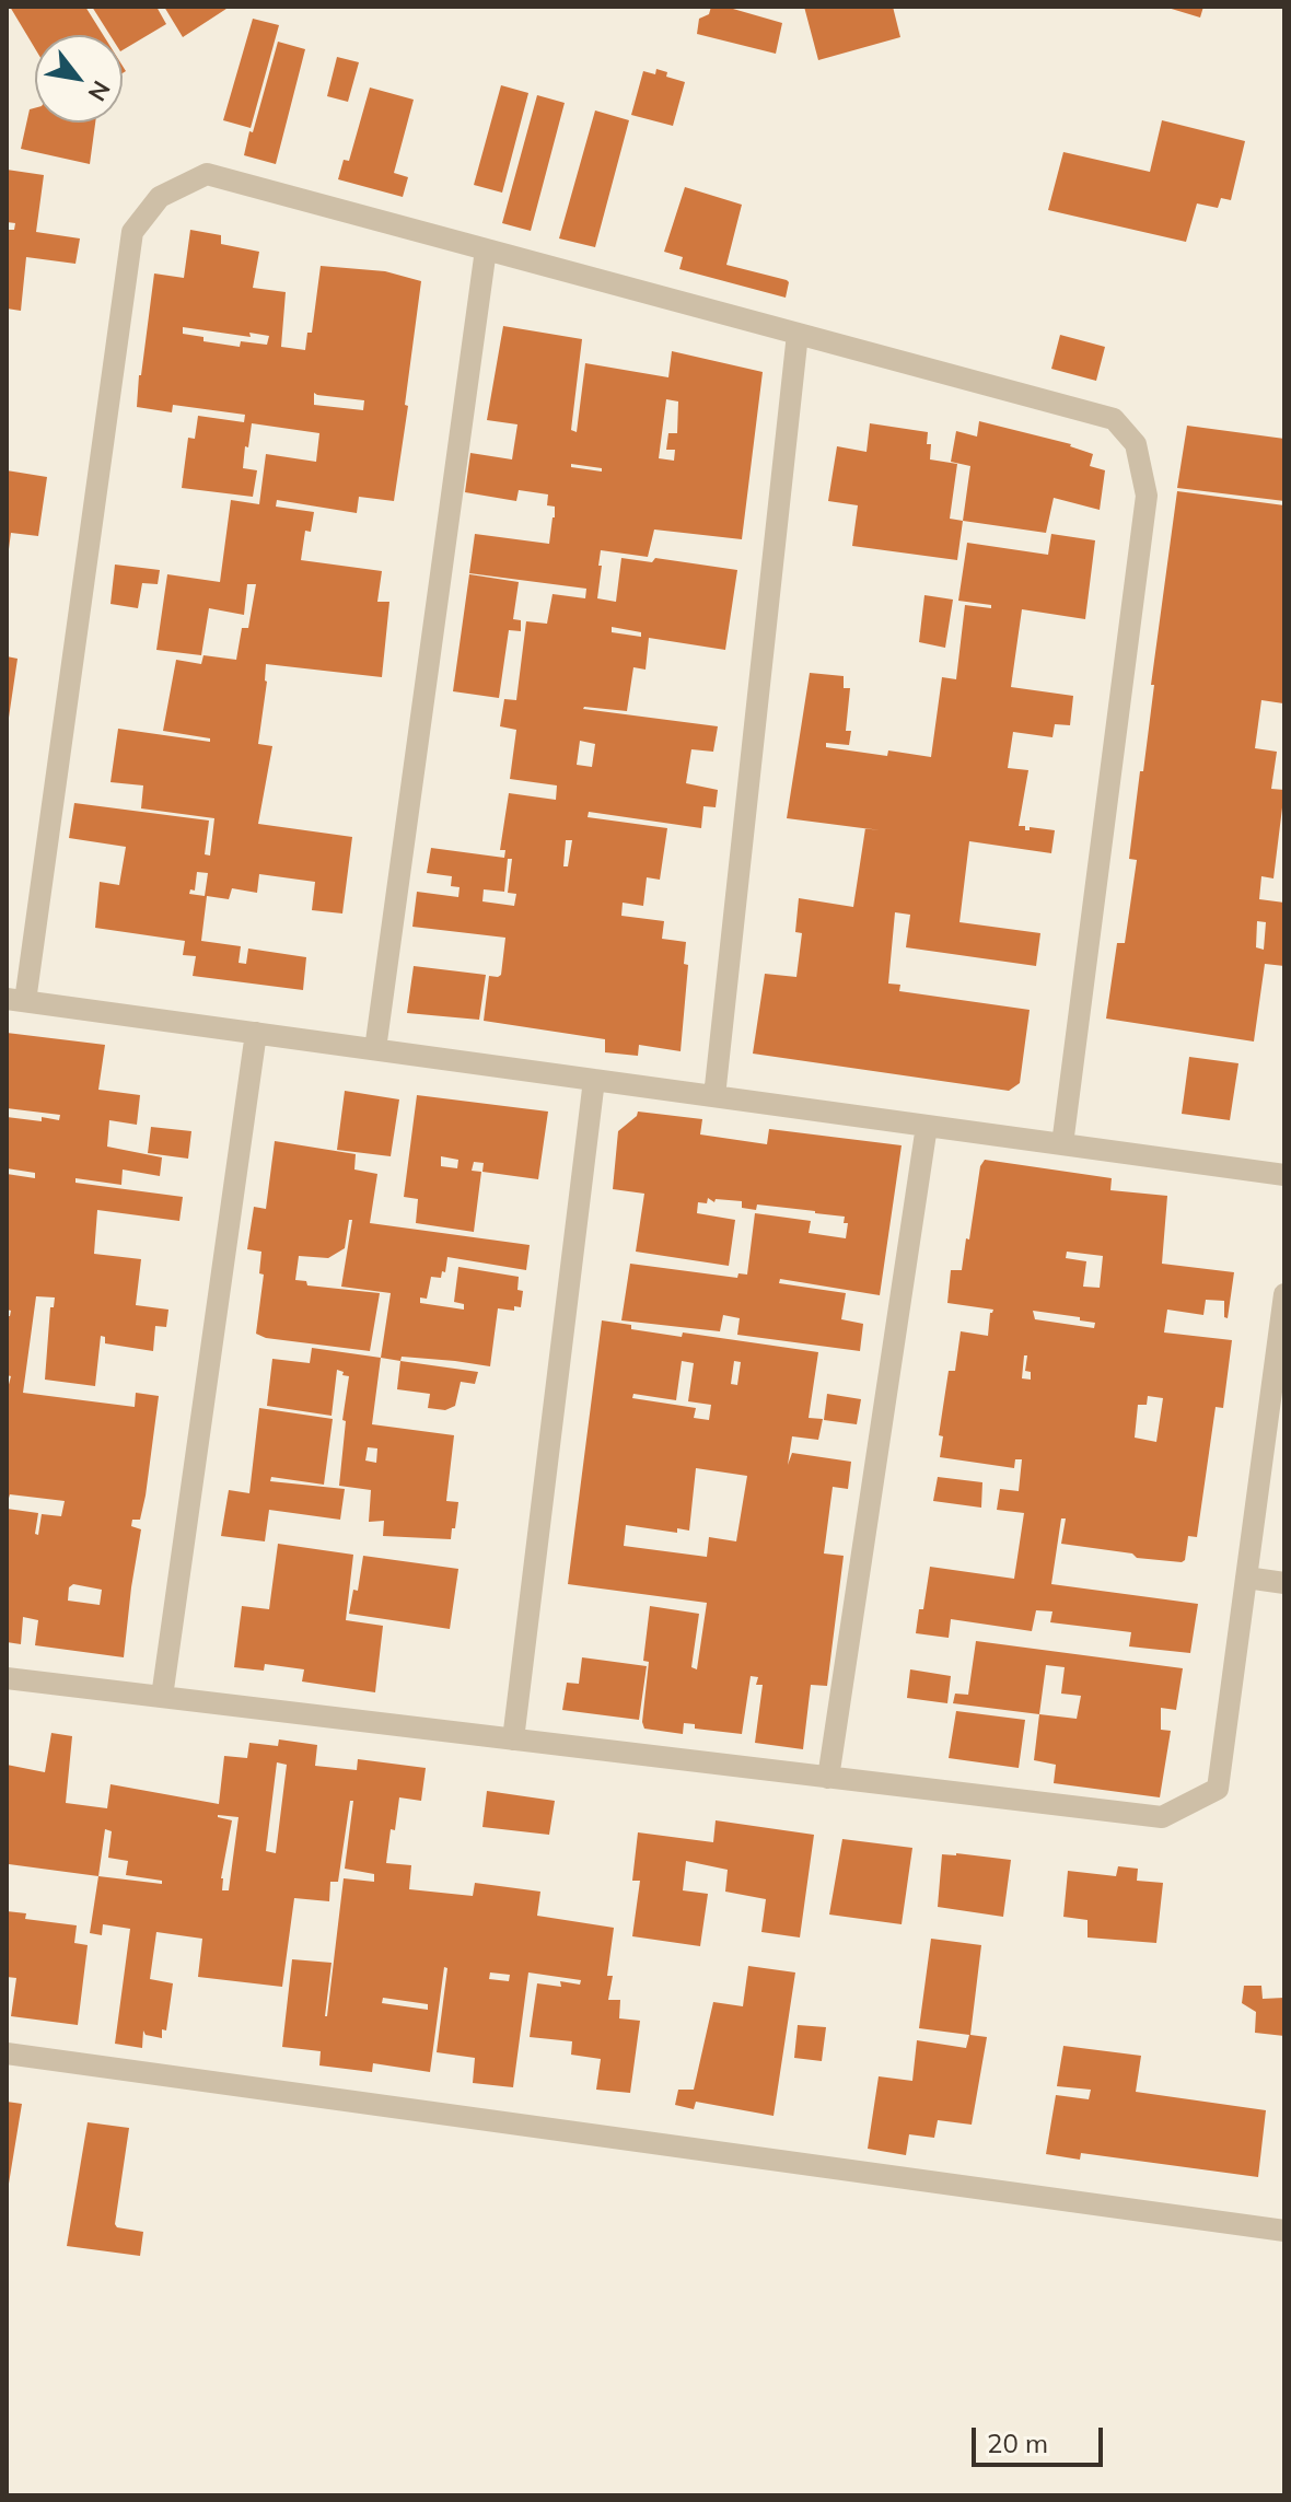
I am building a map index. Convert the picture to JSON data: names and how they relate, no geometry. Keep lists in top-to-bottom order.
{
  "scale_bar": "20 m",
  "north": "bottom right"
}
